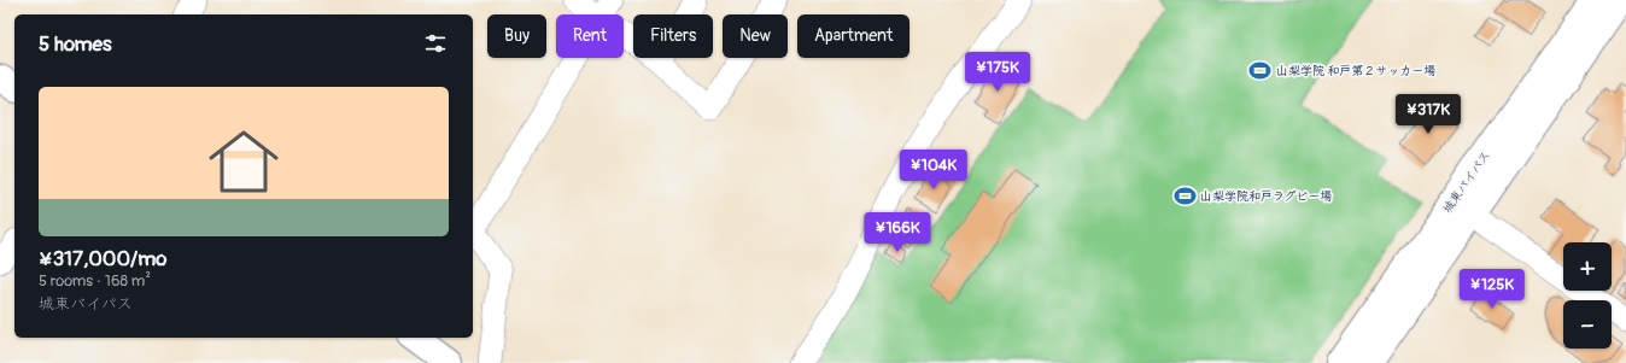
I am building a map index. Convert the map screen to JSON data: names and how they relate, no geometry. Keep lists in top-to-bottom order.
{
  "streets": {
    "main road": ["城東バイパス"]
  },
  "places": {
    "sports": ["山梨学院 和戸第２サッカー場", "山梨学院和戸ラグビー場"]
  },
  "page": {
    "chip": [
      "Buy",
      "Rent",
      "Filters",
      "New",
      "Apartment"
    ],
    "heading": "5 homes",
    "price": [
      "¥175K",
      "¥317K",
      "¥104K",
      "¥166K",
      "¥125K"
    ],
    "list": [
      {
        "name": "¥317,000/mo",
        "note": "5 rooms · 168 m² · 城東バイパス"
      }
    ],
    "map_buttons": ["+", "−"]
  }
}
